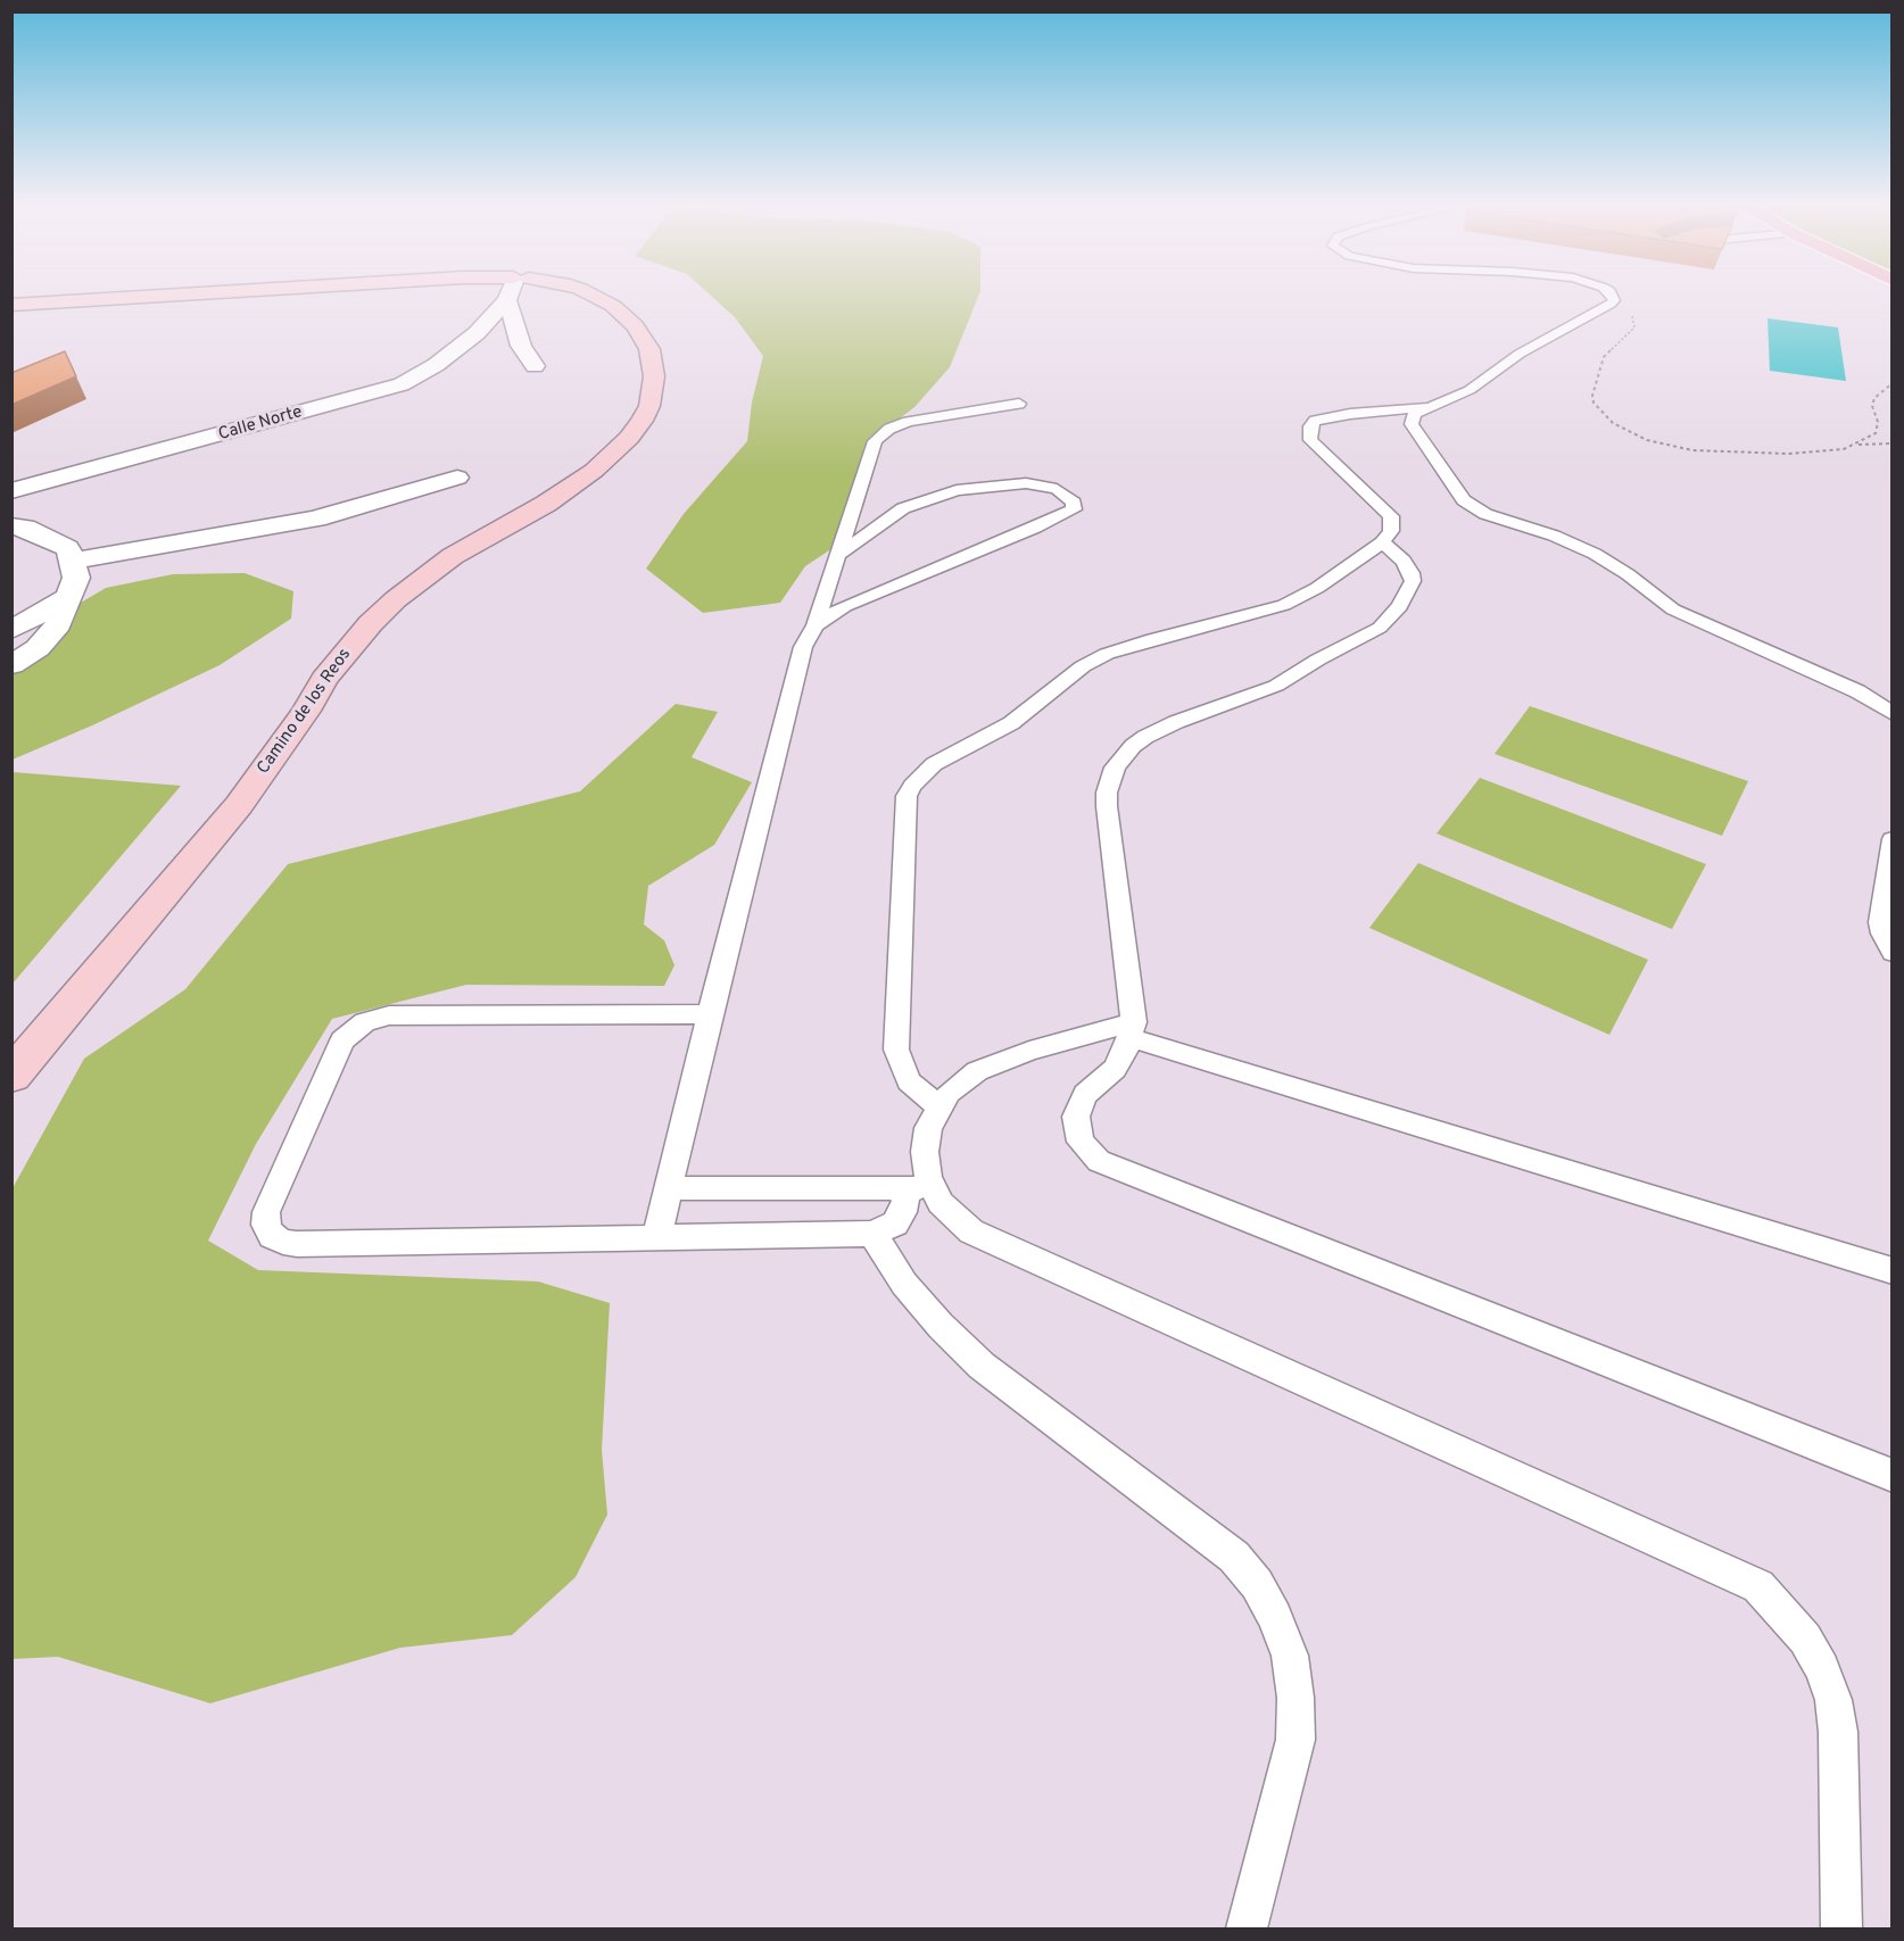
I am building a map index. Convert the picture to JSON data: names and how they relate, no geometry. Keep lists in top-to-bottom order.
{
  "streets": {
    "street": ["Calle Norte", "Camino de los Reos"]
  }
}
